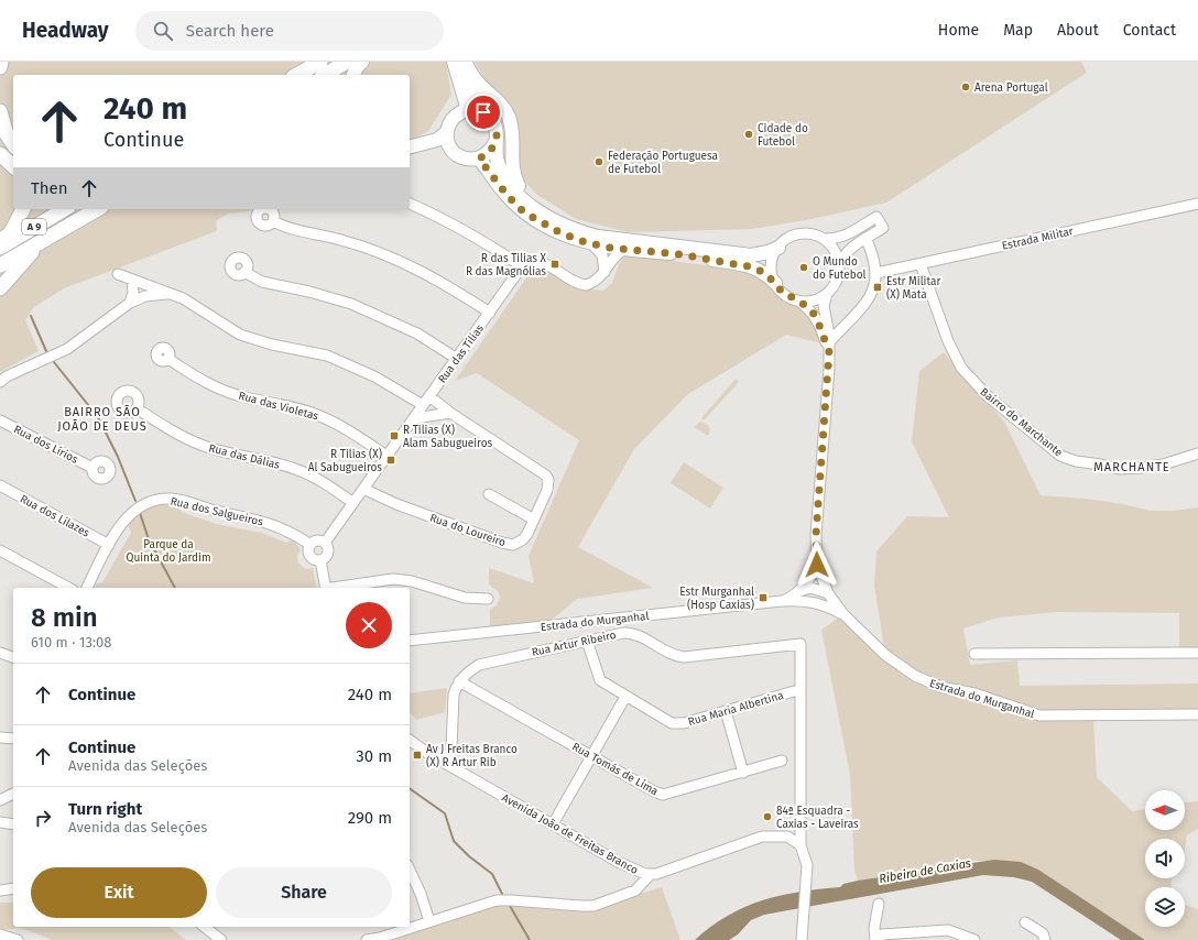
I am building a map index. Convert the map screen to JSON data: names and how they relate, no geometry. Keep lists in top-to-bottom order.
{
  "streets": {
    "highway": ["A 9"],
    "street": [
      "Estrada Militar",
      "Rua das Tílias",
      "Rua das Violetas",
      "Bairro do Marchante",
      "Rua dos Lírios",
      "Rua das Dálias",
      "Rua dos Salgueiros",
      "Rua dos Lilazes",
      "Rua do Loureiro",
      "Estrada do Murganhal",
      "Rua Artur Ribeiro",
      "Rua Maria Albertina",
      "Rua Tomás de Lima",
      "Avenida João de Freitas Branco"
    ]
  },
  "crossings": [
    ["Estrada Militar", "Bairro do Marchante"],
    ["Rua das Tílias", "Rua das Violetas"],
    ["Rua das Tílias", "Rua das Dálias"],
    ["Rua das Tílias", "Rua dos Salgueiros"],
    ["Rua das Tílias", "Rua do Loureiro"],
    ["Rua dos Salgueiros", "Rua dos Lilazes"],
    ["Rua Artur Ribeiro", "Rua Maria Albertina"],
    ["Rua Artur Ribeiro", "Rua Tomás de Lima"],
    ["Rua Artur Ribeiro", "Avenida João de Freitas Branco"]
  ],
  "districts": ["BAIRRO SÃO JOÃO DE DEUS", "MARCHANTE"],
  "water": ["Ribeira de Caxias"],
  "parks": ["Parque da Quinta do Jardim"],
  "places": {
    "other": [
      "Arena Portugal",
      "Cidade do Futebol",
      "Federação Portuguesa de Futebol",
      "O Mundo do Futebol",
      "84ª Esquadra - Caxias - Laveiras"
    ],
    "transit": [
      "R das Tilias X R das Magnólias",
      "Estr Militar (X) Mata",
      "R Tilias (X) Alam Sabugueiros",
      "R Tilias (X) Al Sabugueiros",
      "Estr Murganhal (Hosp Caxias)",
      "Av J Freitas Branco (X) R Artur Rib"
    ]
  },
  "north": "left",
  "page": {
    "header": "Headway",
    "search": "Search here",
    "nav": [
      "Home",
      "Map",
      "About",
      "Contact"
    ],
    "turn": ["240 m", "Continue"],
    "then": "Then",
    "heading": ["8 min", "610 m · 13:08"],
    "list": [
      {
        "name": "Continue",
        "value": "240 m"
      },
      {
        "name": "Continue",
        "note": "Avenida das Seleções",
        "value": "30 m"
      },
      {
        "name": "Turn right",
        "note": "Avenida das Seleções",
        "value": "290 m"
      }
    ],
    "buttons": ["Exit", "Share"]
  }
}
